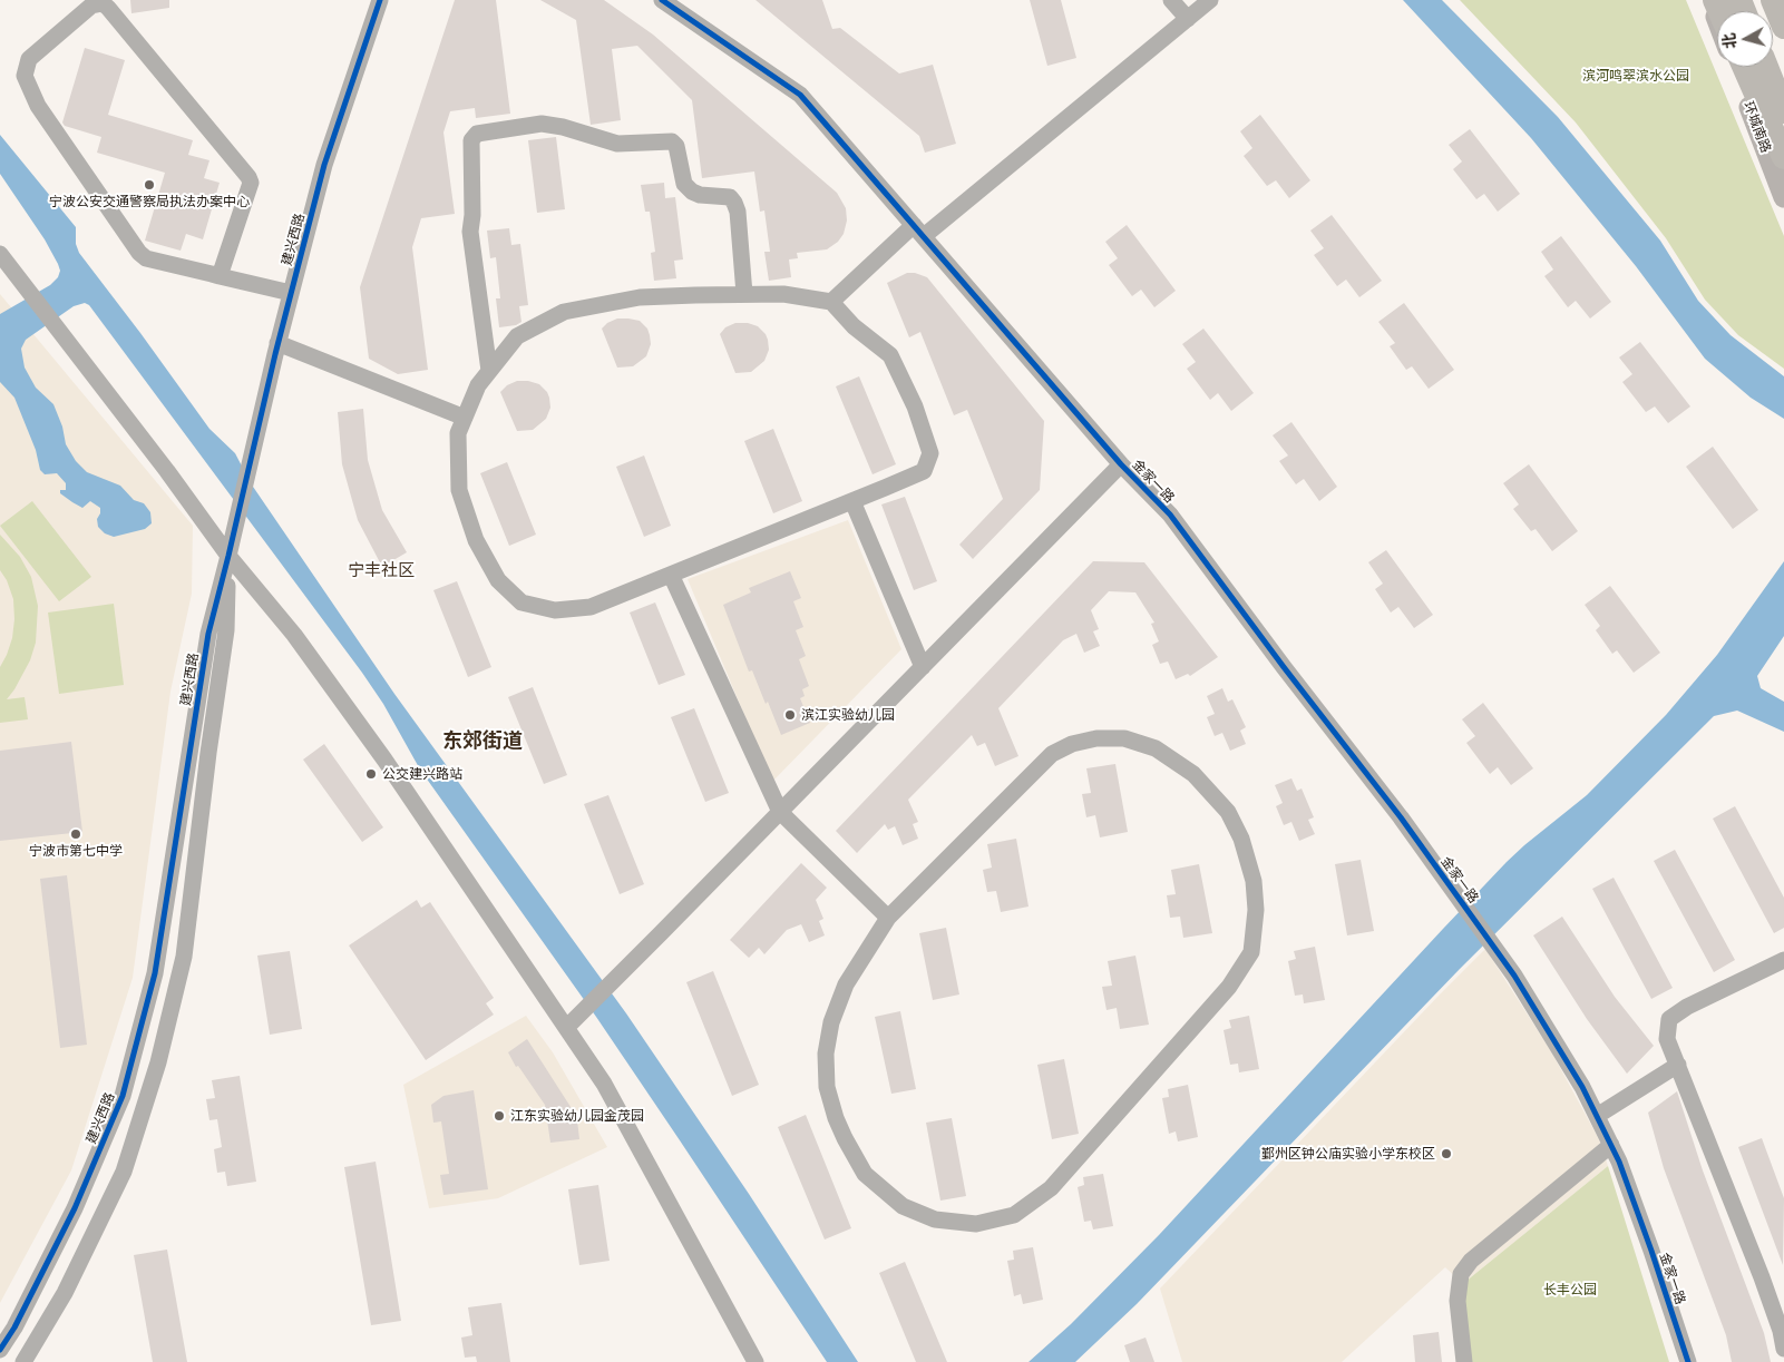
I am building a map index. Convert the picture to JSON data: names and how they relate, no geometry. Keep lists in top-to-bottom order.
{
  "streets": {
    "main road": ["环城南路"],
    "street": ["建兴西路", "金家一路"]
  },
  "districts": ["宁丰社区", "东郊街道"],
  "parks": ["滨河鸣翠滨水公园", "长丰公园"],
  "places": [
    "宁波公安交通警察局执法办案中心",
    "滨江实验幼儿园",
    "公交建兴路站",
    "宁波市第七中学",
    "江东实验幼儿园金茂园",
    "鄞州区钟公庙实验小学东校区"
  ],
  "north": "left"
}
